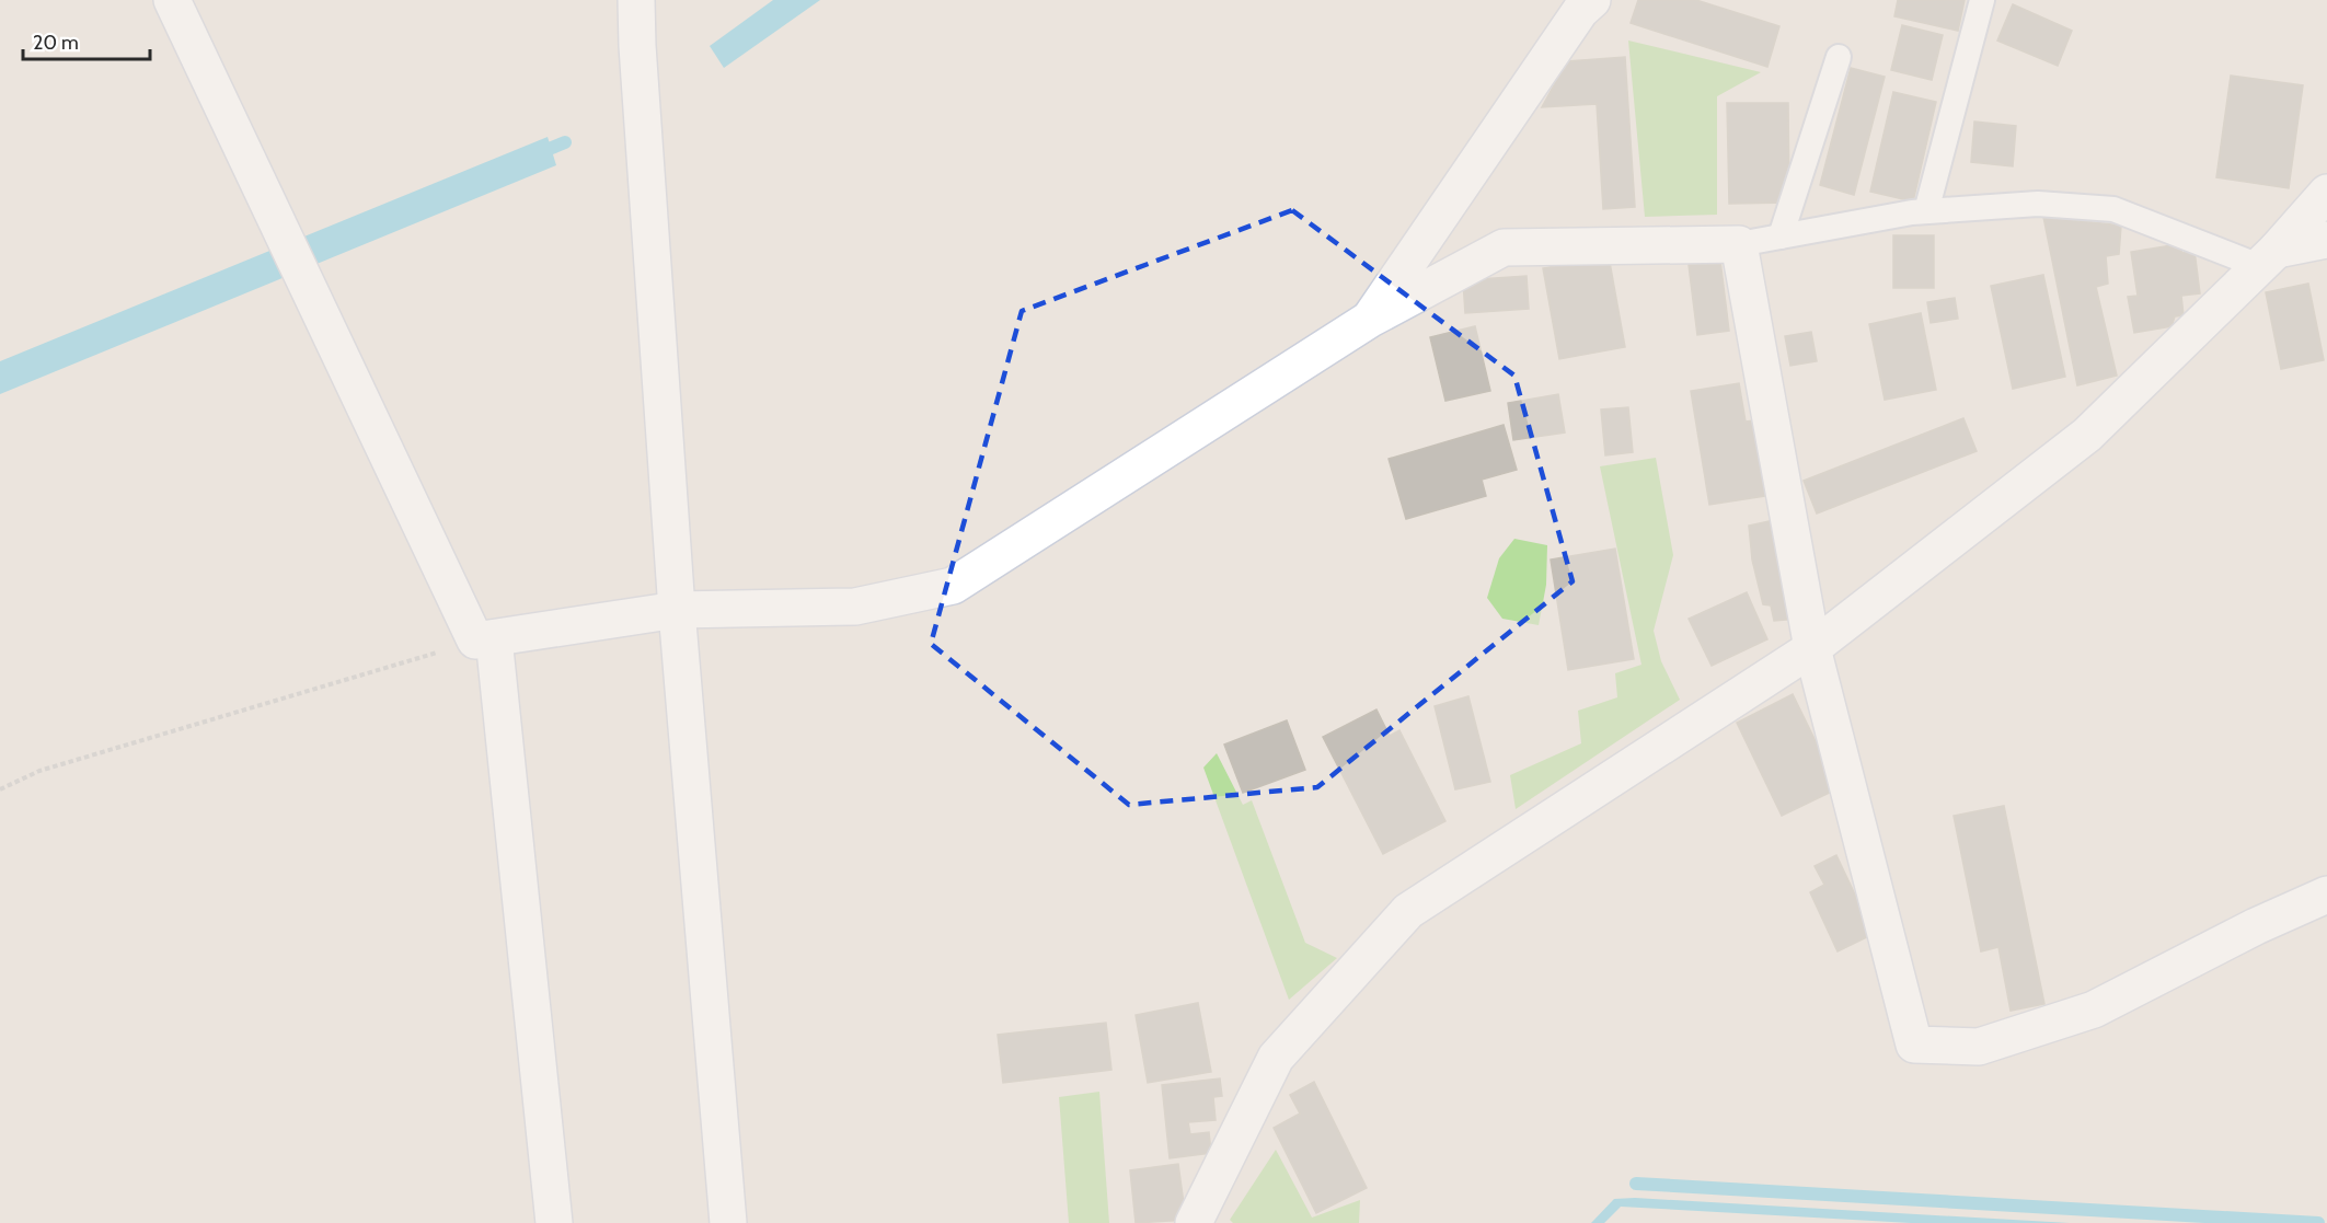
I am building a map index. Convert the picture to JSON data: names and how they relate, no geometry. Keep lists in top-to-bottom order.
{
  "scale_bar": "20 m"
}
